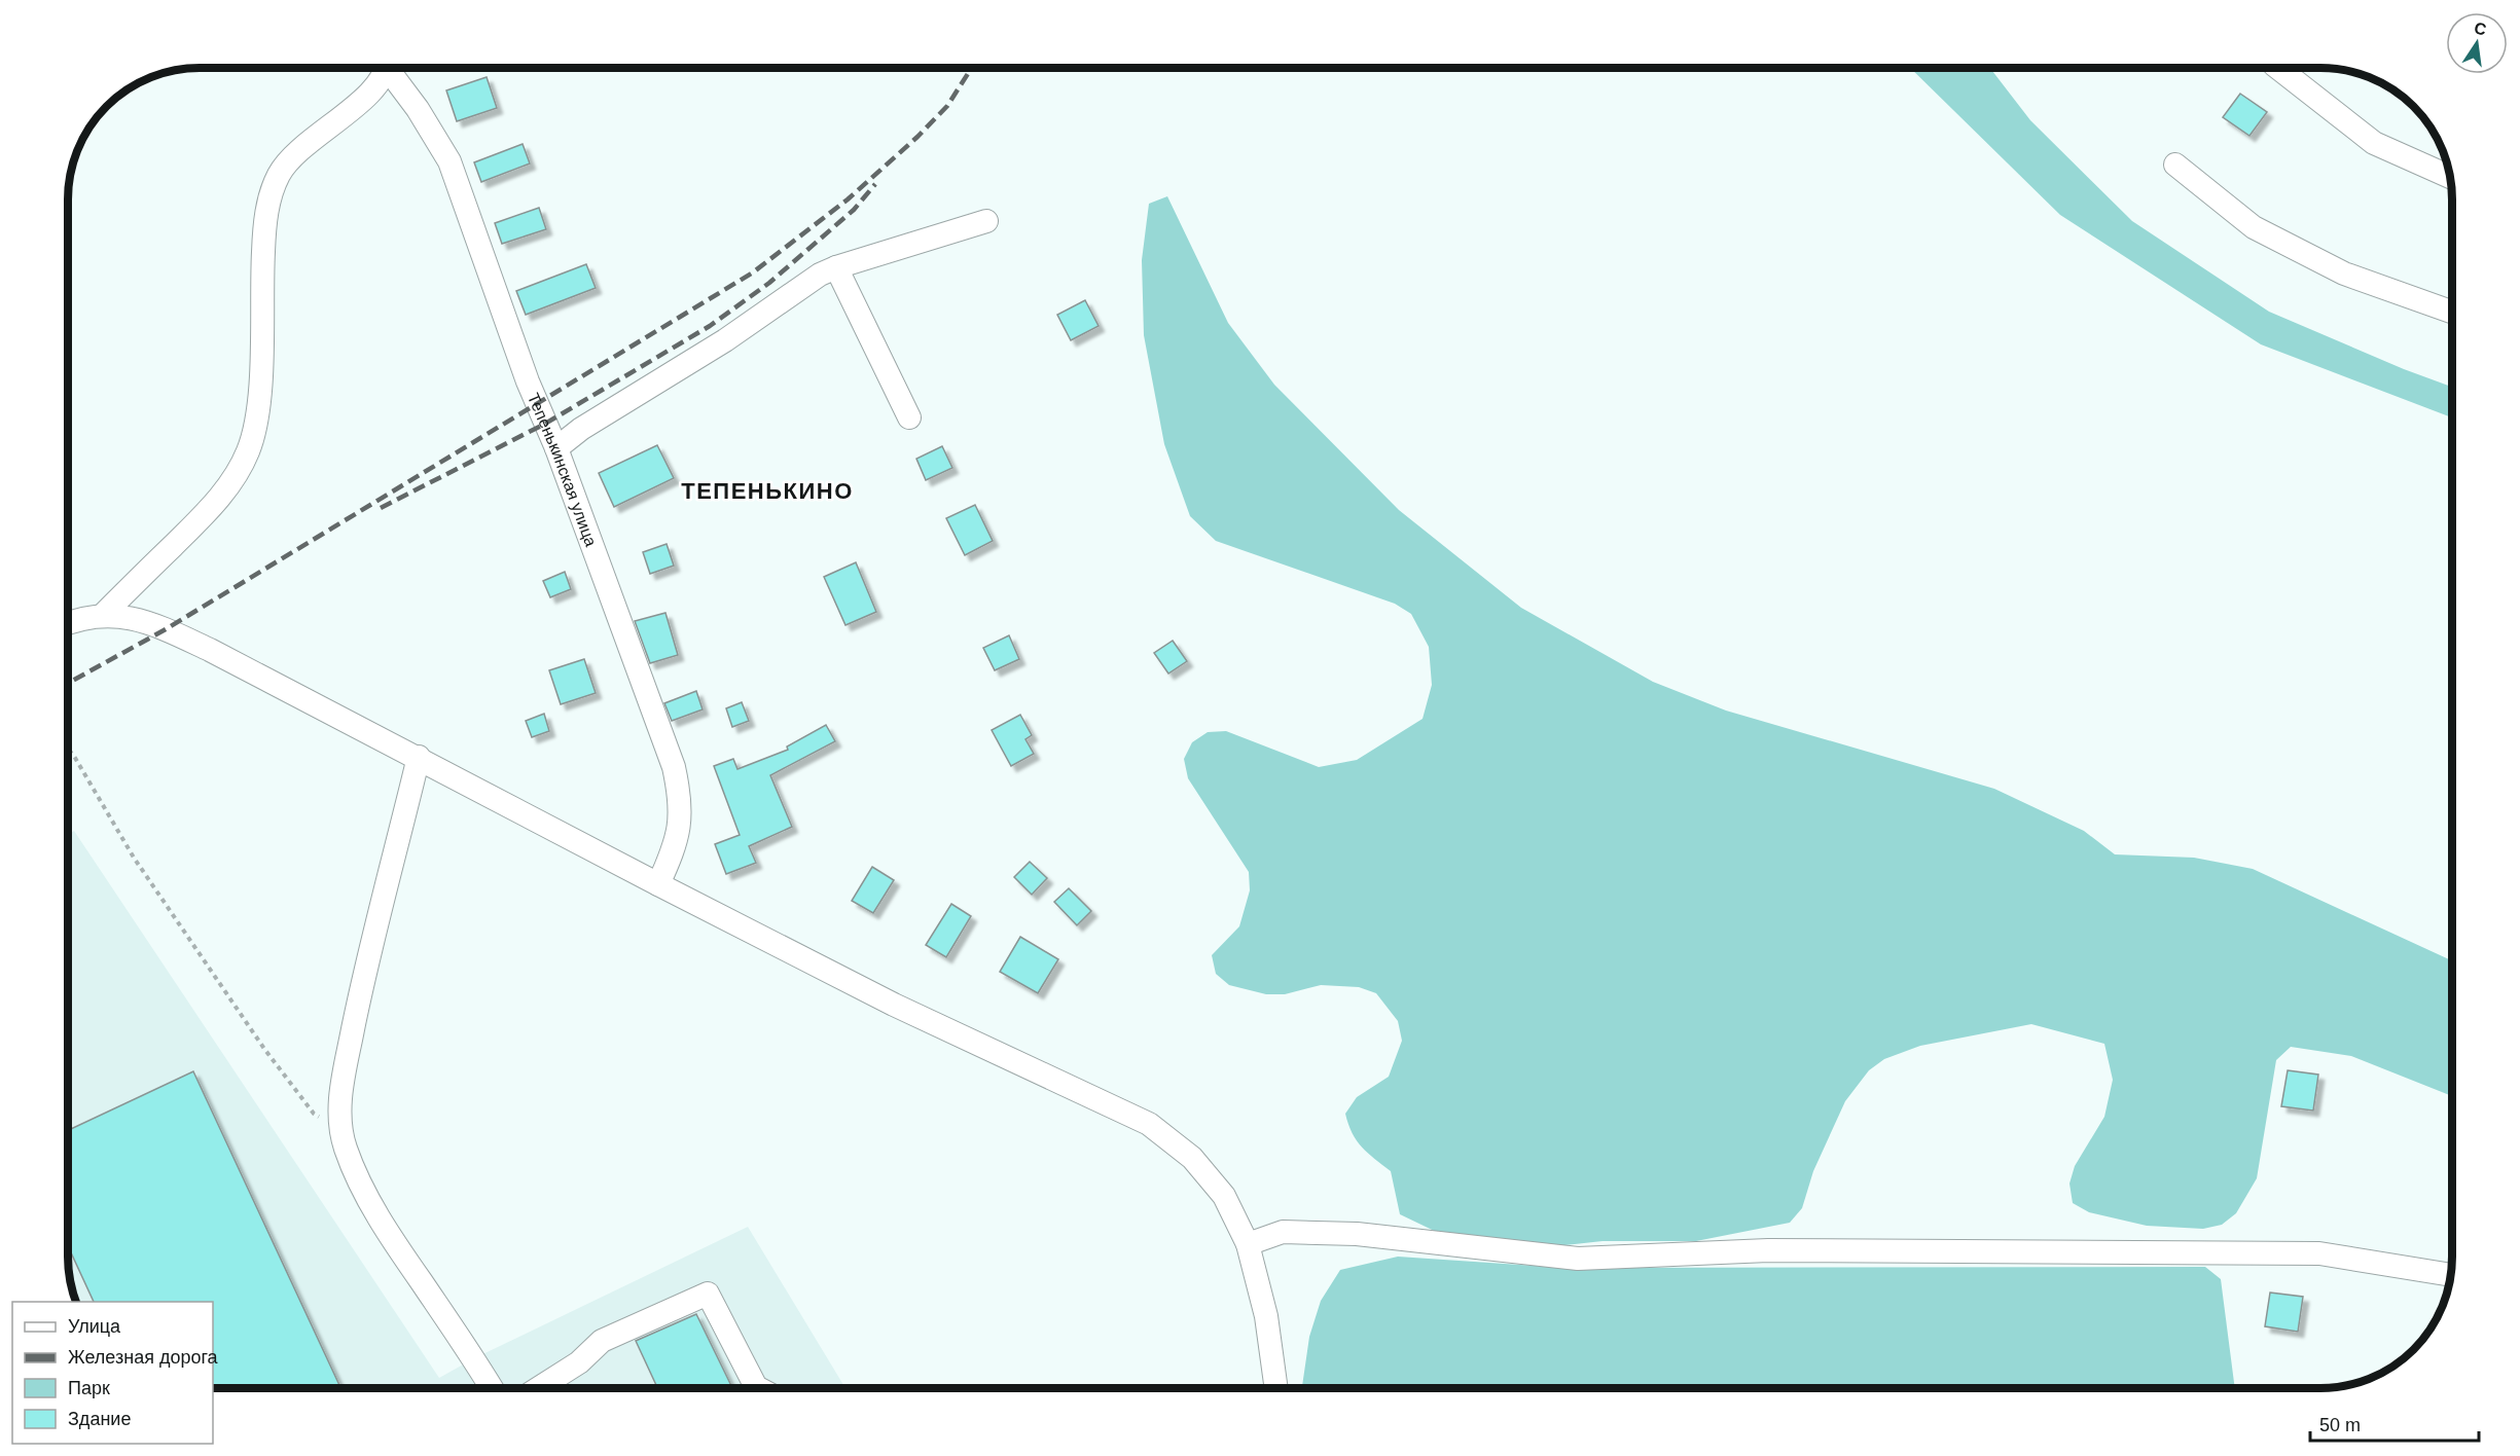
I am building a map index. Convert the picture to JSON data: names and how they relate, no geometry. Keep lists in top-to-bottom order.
{
  "streets": {
    "street": ["Тепенькинская улица"]
  },
  "districts": ["ТЕПЕНЬКИНО"],
  "legend": [
    "Улица",
    "Железная дорога",
    "Парк",
    "Здание"
  ],
  "scale_bar": "50 m",
  "north": "top"
}
